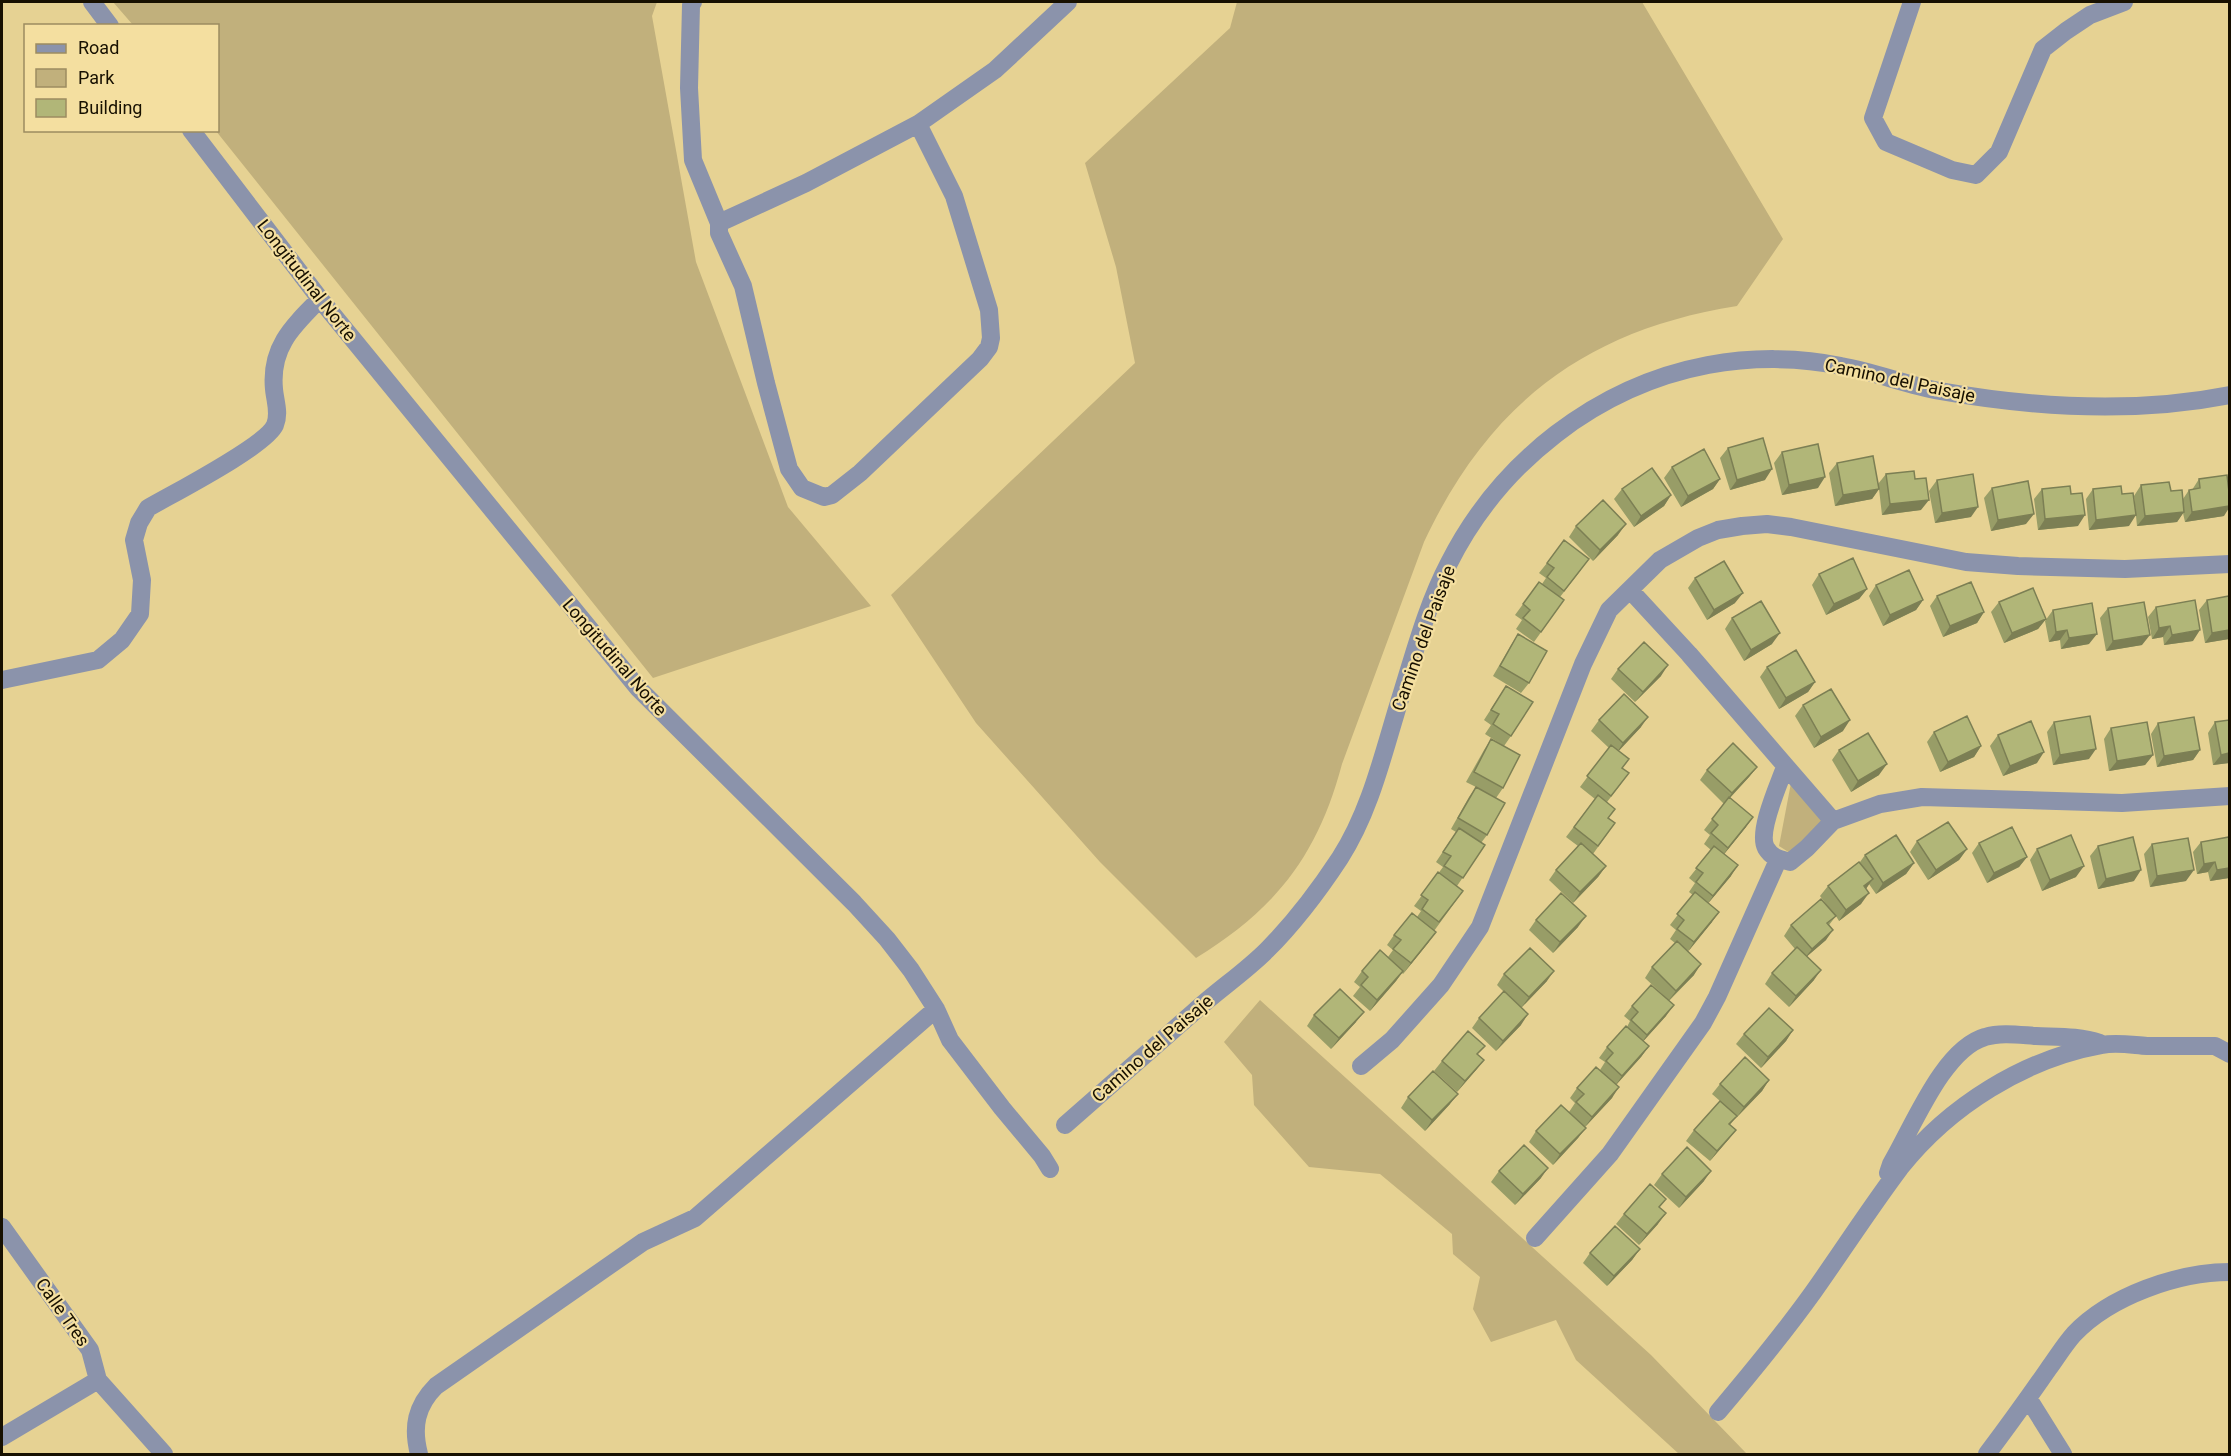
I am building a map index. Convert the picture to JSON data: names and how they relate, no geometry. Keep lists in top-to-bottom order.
{
  "streets": {
    "street": ["Longitudinal Norte", "Camino del Paisaje", "Calle Tres"]
  },
  "legend": ["Road", "Park", "Building"]
}
